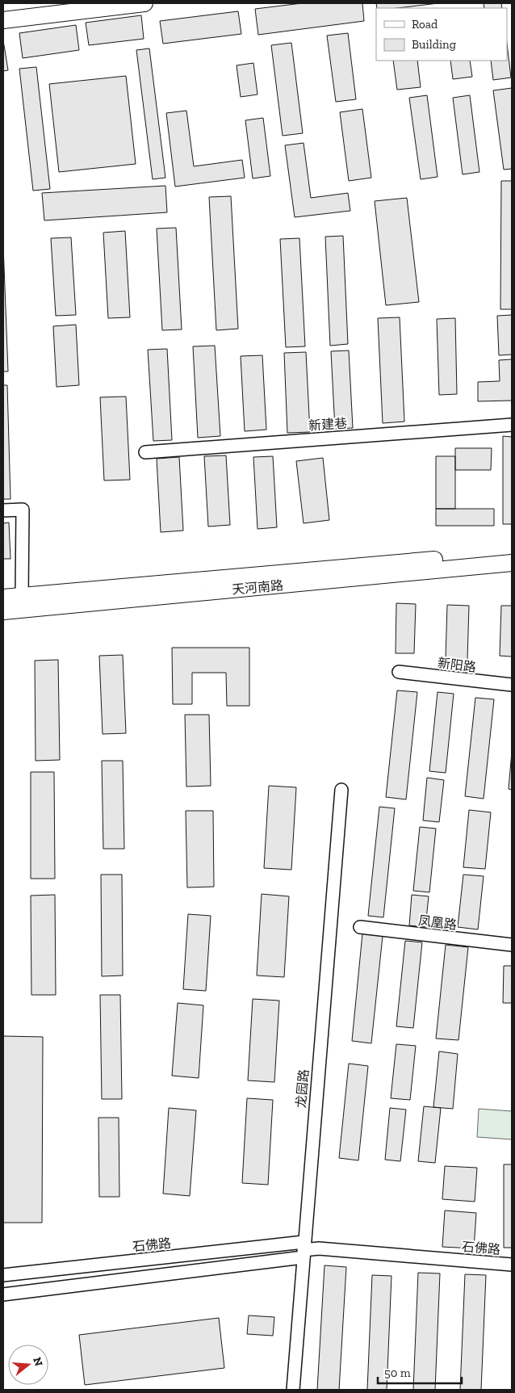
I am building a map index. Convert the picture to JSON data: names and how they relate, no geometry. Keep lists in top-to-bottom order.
{
  "streets": {
    "main road": ["天河南路"],
    "street": [
      "新建巷",
      "新阳路",
      "凤凰路",
      "龙园路",
      "石佛路"
    ]
  },
  "crossings": [
    ["龙园路", "石佛路"]
  ],
  "legend": ["Road", "Building"],
  "scale_bar": "50 m",
  "north": "right"
}
